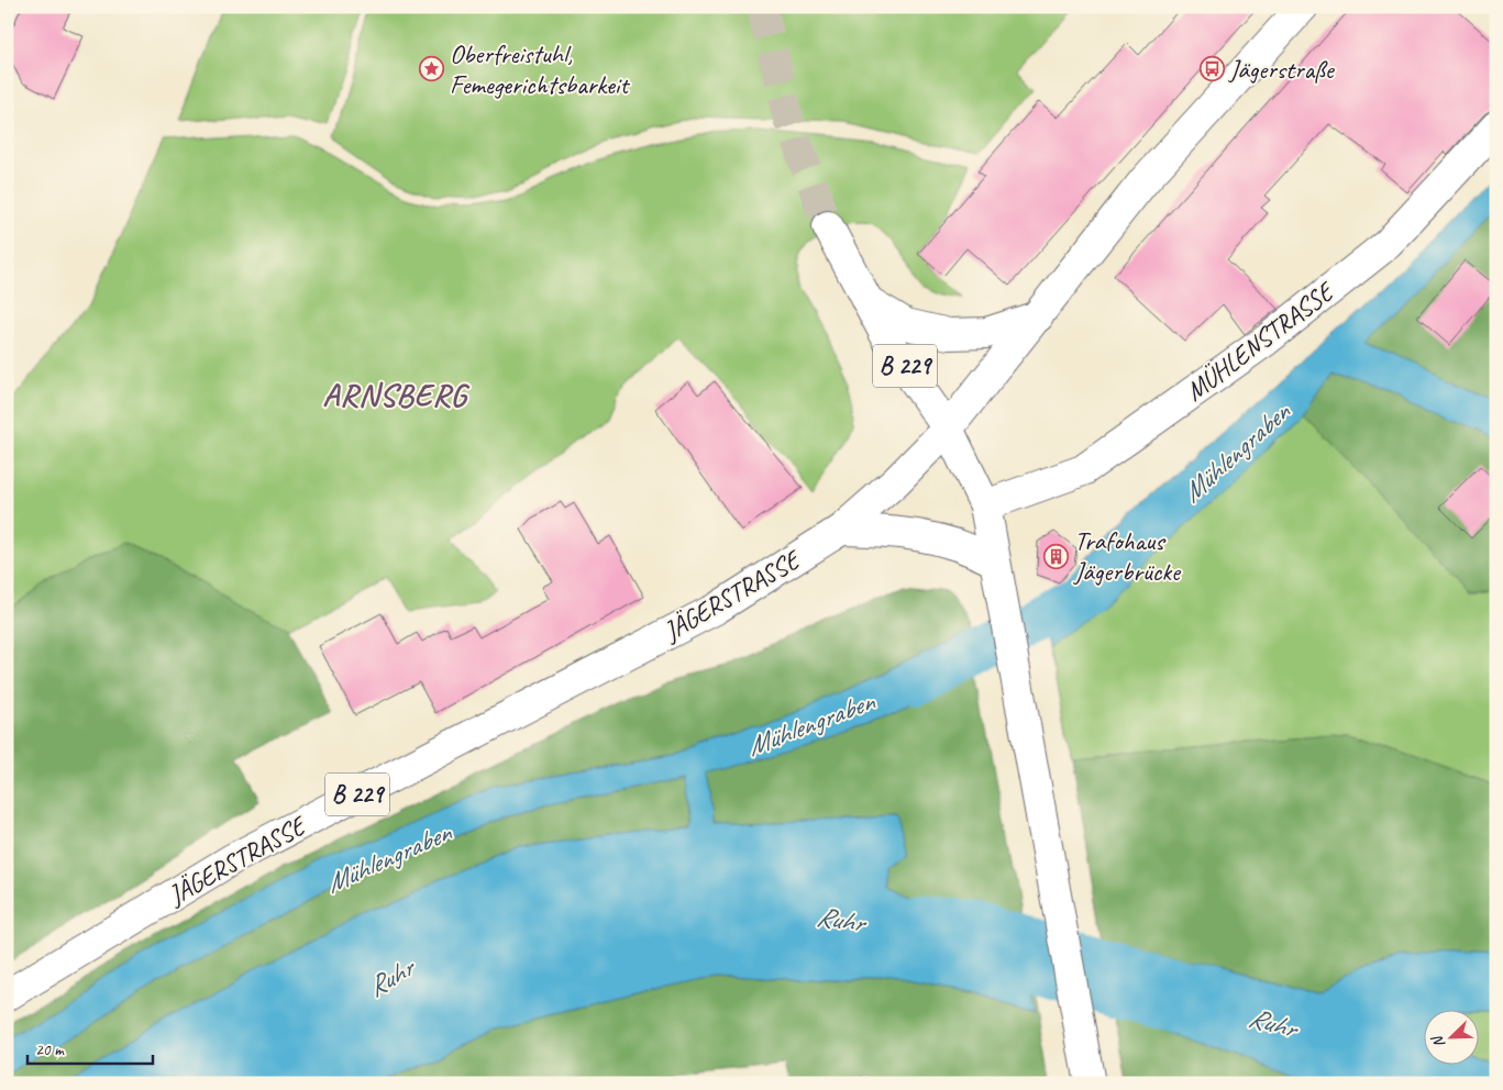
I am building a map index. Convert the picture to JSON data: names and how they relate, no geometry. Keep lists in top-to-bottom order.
{
  "streets": {
    "main road": ["MÜHLENSTRASSE", "B 229", "JÄGERSTRASSE"]
  },
  "crossings": [
    ["B 229", "JÄGERSTRASSE"]
  ],
  "districts": ["ARNSBERG"],
  "water": ["Mühlengraben", "Ruhr"],
  "places": {
    "place": ["Oberfreistuhl, Femegerichtsbarkeit"],
    "bus stop": ["Jägerstraße"],
    "building": ["Trafohaus Jägerbrücke"]
  },
  "scale_bar": "20 m",
  "north": "bottom left"
}
